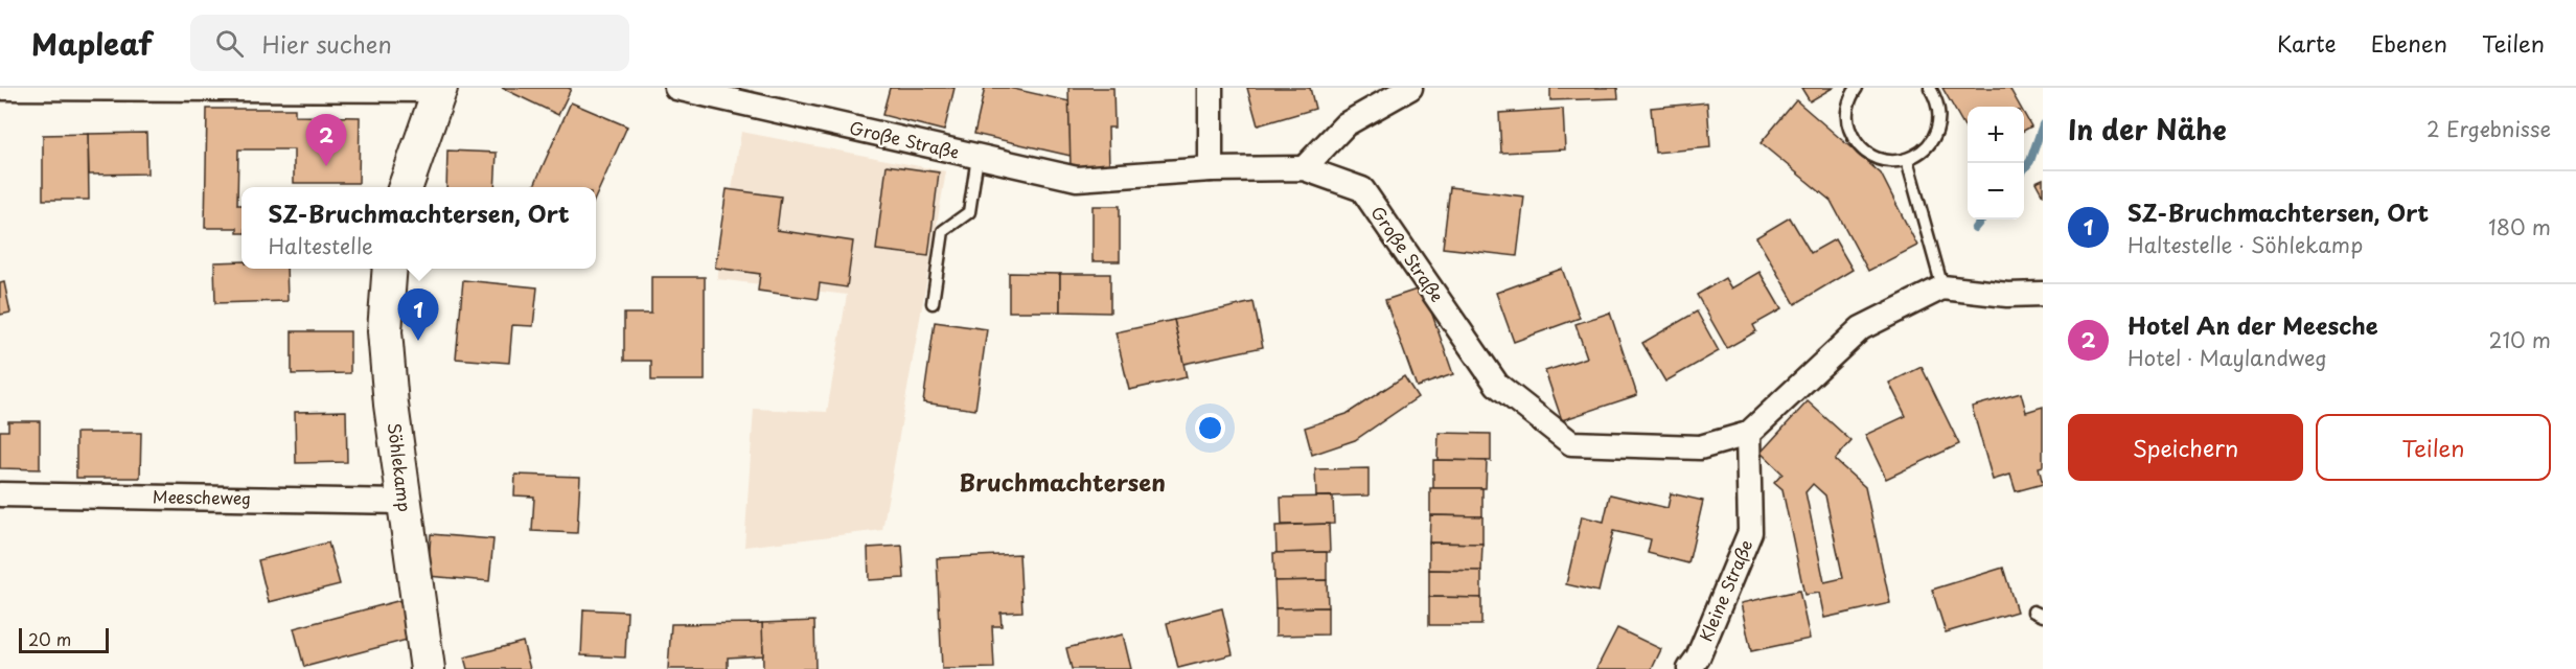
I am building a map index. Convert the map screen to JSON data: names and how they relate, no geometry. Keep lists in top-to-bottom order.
{
  "streets": {
    "street": [
      "Große Straße",
      "Söhlekamp",
      "Meescheweg",
      "Kleine Straße"
    ]
  },
  "crossings": [
    ["Große Straße", "Kleine Straße"],
    ["Söhlekamp", "Meescheweg"]
  ],
  "districts": ["Bruchmachtersen"],
  "scale_bar": "20 m",
  "page": {
    "header": "Mapleaf",
    "search": "Hier suchen",
    "nav": ["Karte", "Ebenen", "Teilen"],
    "heading": ["In der Nähe", "2 Ergebnisse"],
    "map_buttons": ["+", "−"],
    "pins": ["2", "1"],
    "list": [
      {
        "mark": "1",
        "name": "SZ-Bruchmachtersen, Ort",
        "note": "Haltestelle · Söhlekamp",
        "value": "180 m"
      },
      {
        "mark": "2",
        "name": "Hotel An der Meesche",
        "note": "Hotel · Maylandweg",
        "value": "210 m"
      }
    ],
    "popup": ["SZ-Bruchmachtersen, Ort", "Haltestelle"],
    "buttons": ["Speichern", "Teilen"],
    "scale": "20 m"
  }
}
